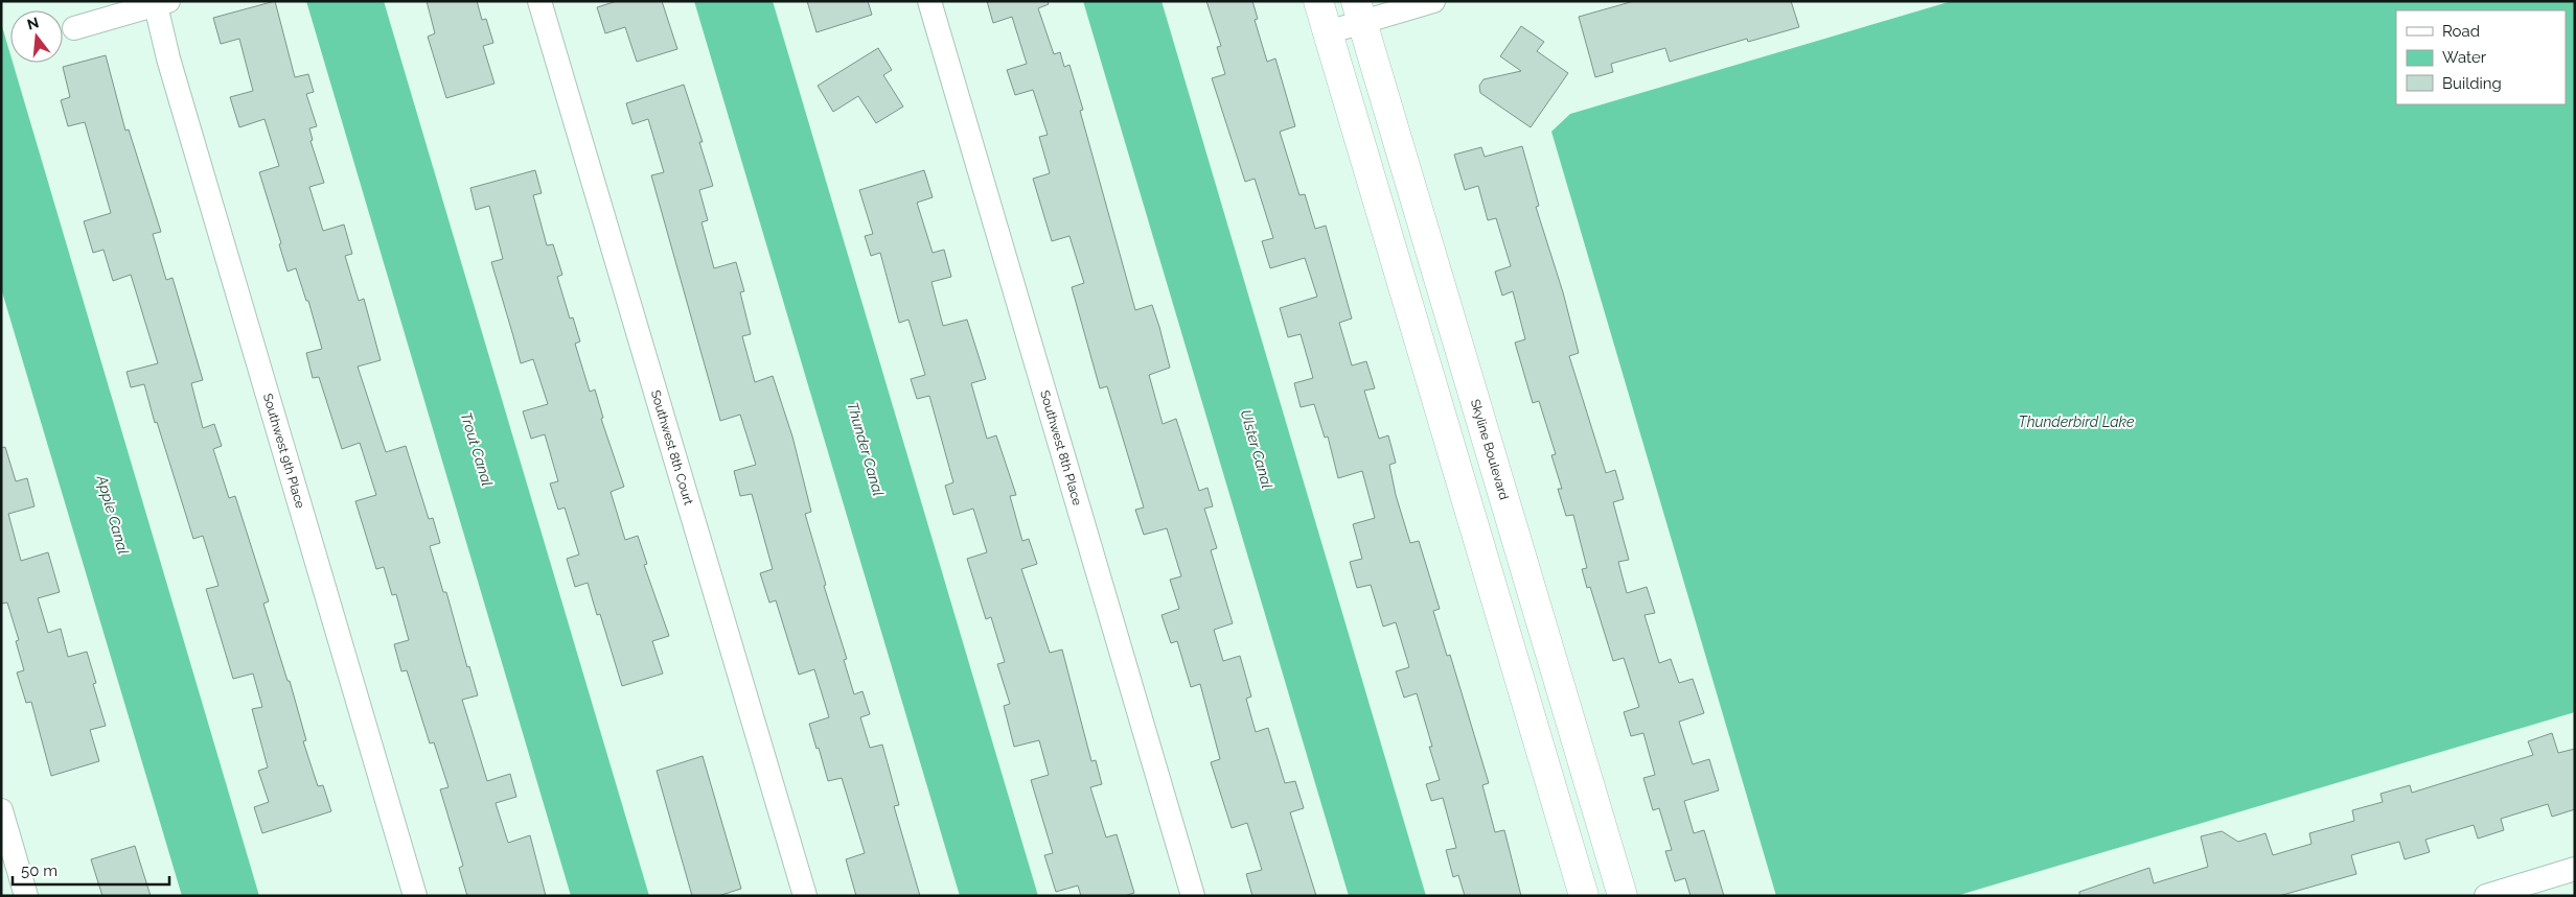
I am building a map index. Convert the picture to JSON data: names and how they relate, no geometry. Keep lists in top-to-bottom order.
{
  "streets": {
    "street": [
      "Southwest 8th Place",
      "Southwest 8th Court",
      "Skyline Boulevard",
      "Southwest 9th Place"
    ]
  },
  "water": [
    "Thunderbird Lake",
    "Trout Canal",
    "Thunder Canal",
    "Ulster Canal",
    "Apple Canal"
  ],
  "legend": ["Road", "Water", "Building"],
  "scale_bar": "50 m",
  "north": "top"
}
